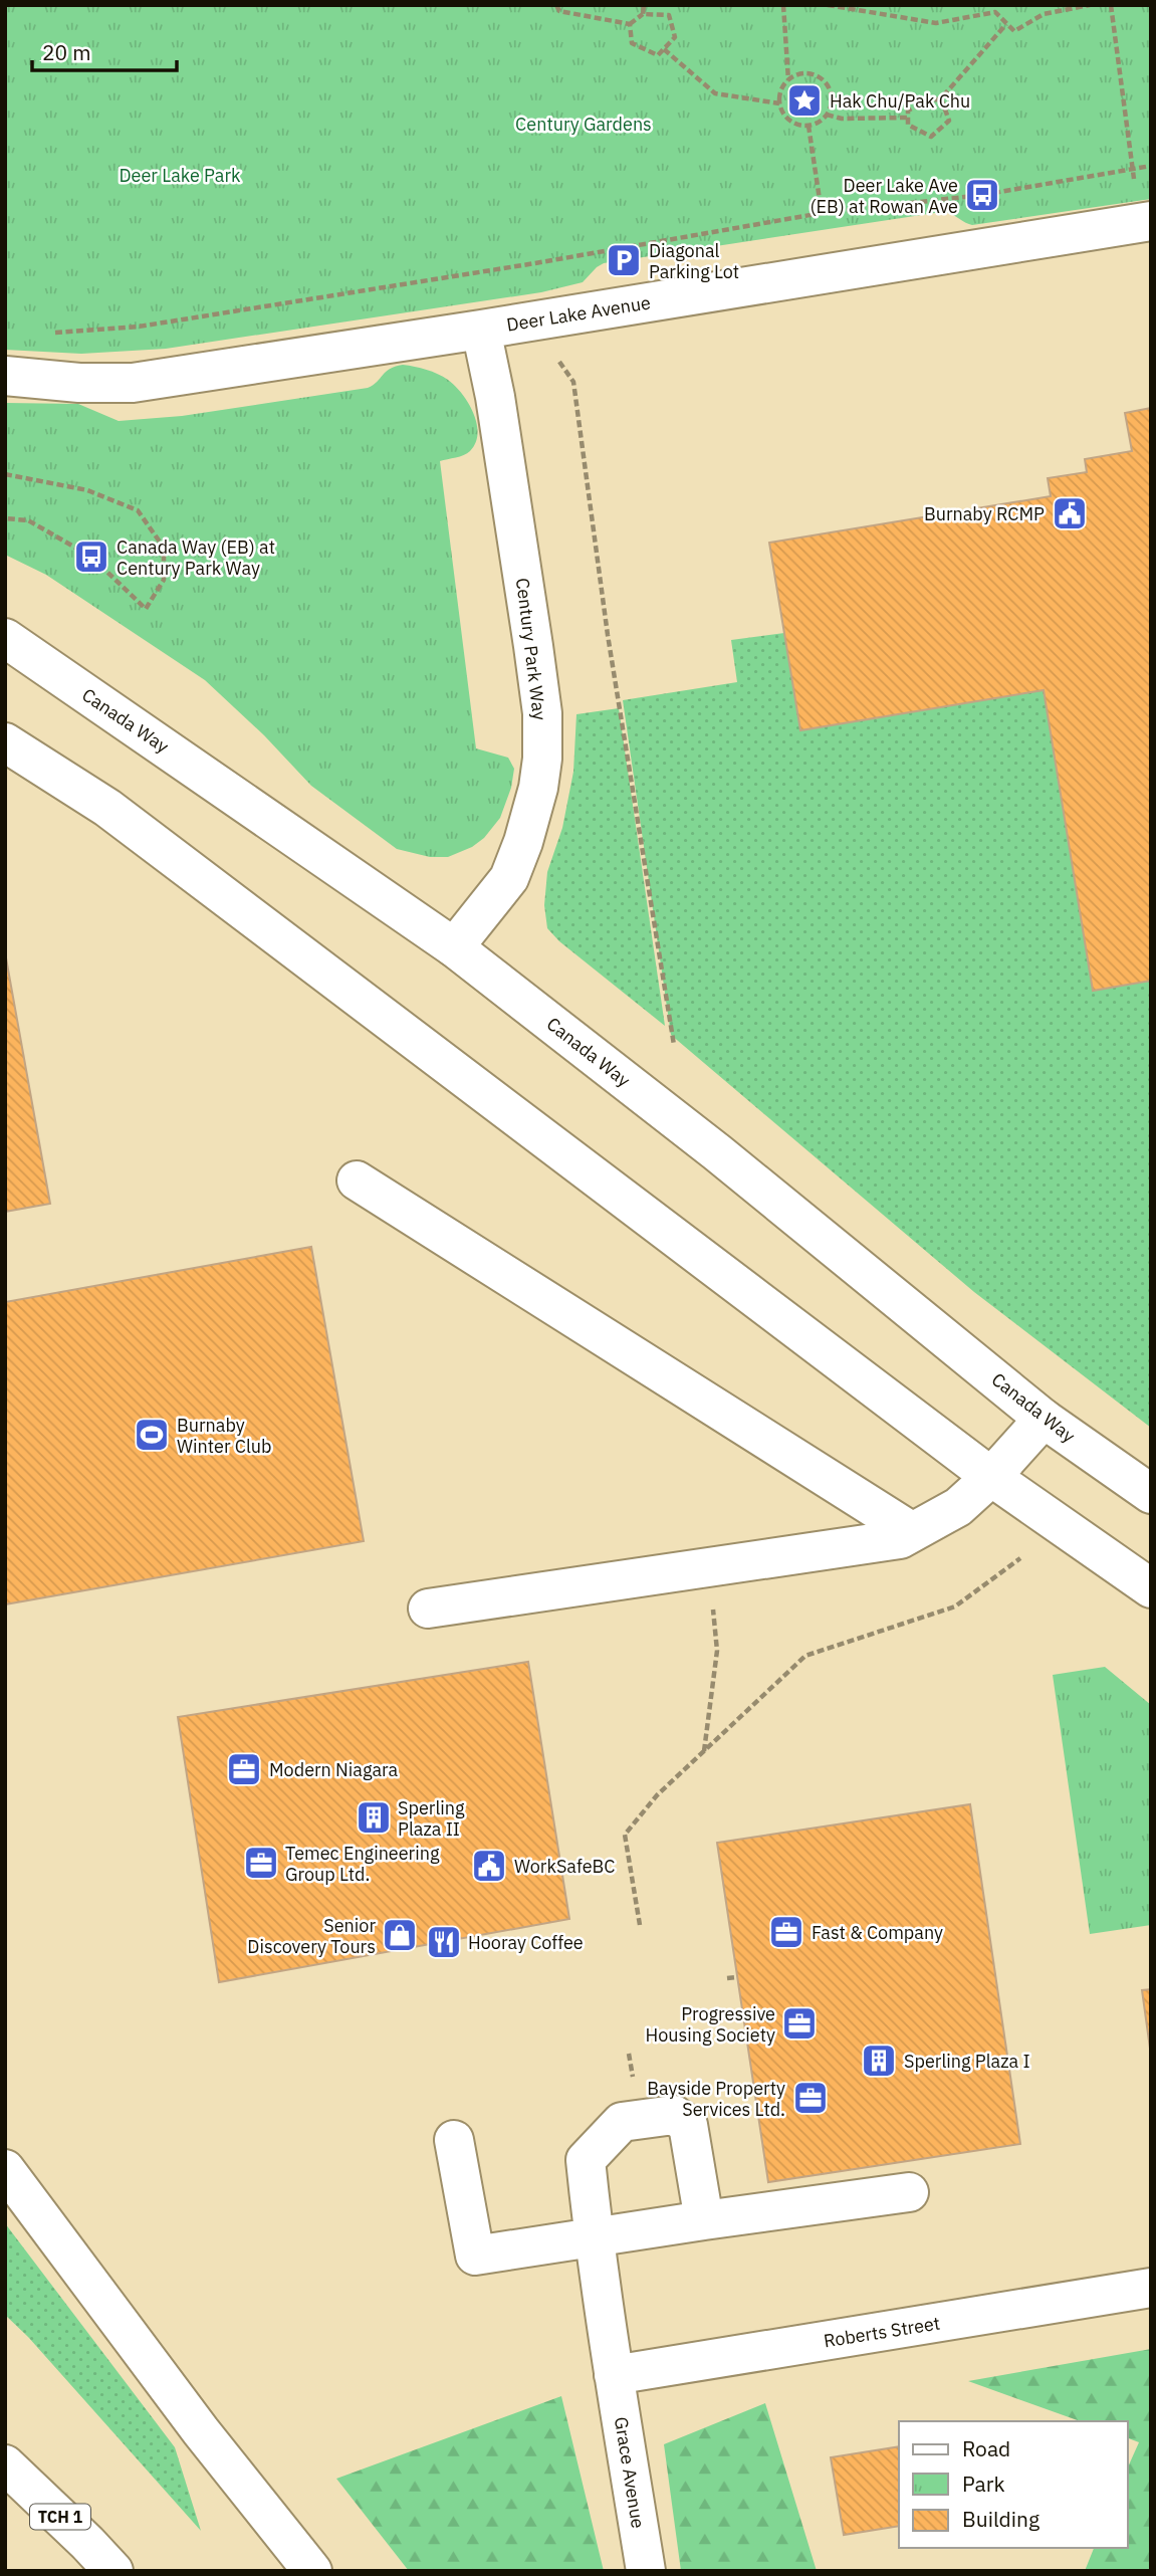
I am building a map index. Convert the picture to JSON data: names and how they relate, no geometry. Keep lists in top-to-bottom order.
{
  "streets": {
    "main road": [
      "Deer Lake Avenue",
      "Century Park Way",
      "Canada Way",
      "Roberts Street",
      "Grace Avenue",
      "TCH 1"
    ]
  },
  "crossings": [
    ["Deer Lake Avenue", "Century Park Way"],
    ["Century Park Way", "Canada Way"],
    ["Roberts Street", "Grace Avenue"]
  ],
  "parks": ["Century Gardens", "Deer Lake Park"],
  "places": {
    "place": ["Hak Chu/Pak Chu"],
    "bus stop": ["Deer Lake Ave (EB) at Rowan Ave", "Canada Way (EB) at Century Park Way"],
    "parking": ["Diagonal Parking Lot"],
    "public building": ["Burnaby RCMP", "WorkSafeBC"],
    "sports": ["Burnaby Winter Club"],
    "office": [
      "Modern Niagara",
      "Temec Engineering Group Ltd.",
      "Fast & Company",
      "Progressive Housing Society",
      "Bayside Property Services Ltd."
    ],
    "building": ["Sperling Plaza II", "Sperling Plaza I"],
    "shop": ["Senior Discovery Tours"],
    "restaurant": ["Hooray Coffee"]
  },
  "legend": ["Road", "Park", "Building"],
  "scale_bar": "20 m"
}
